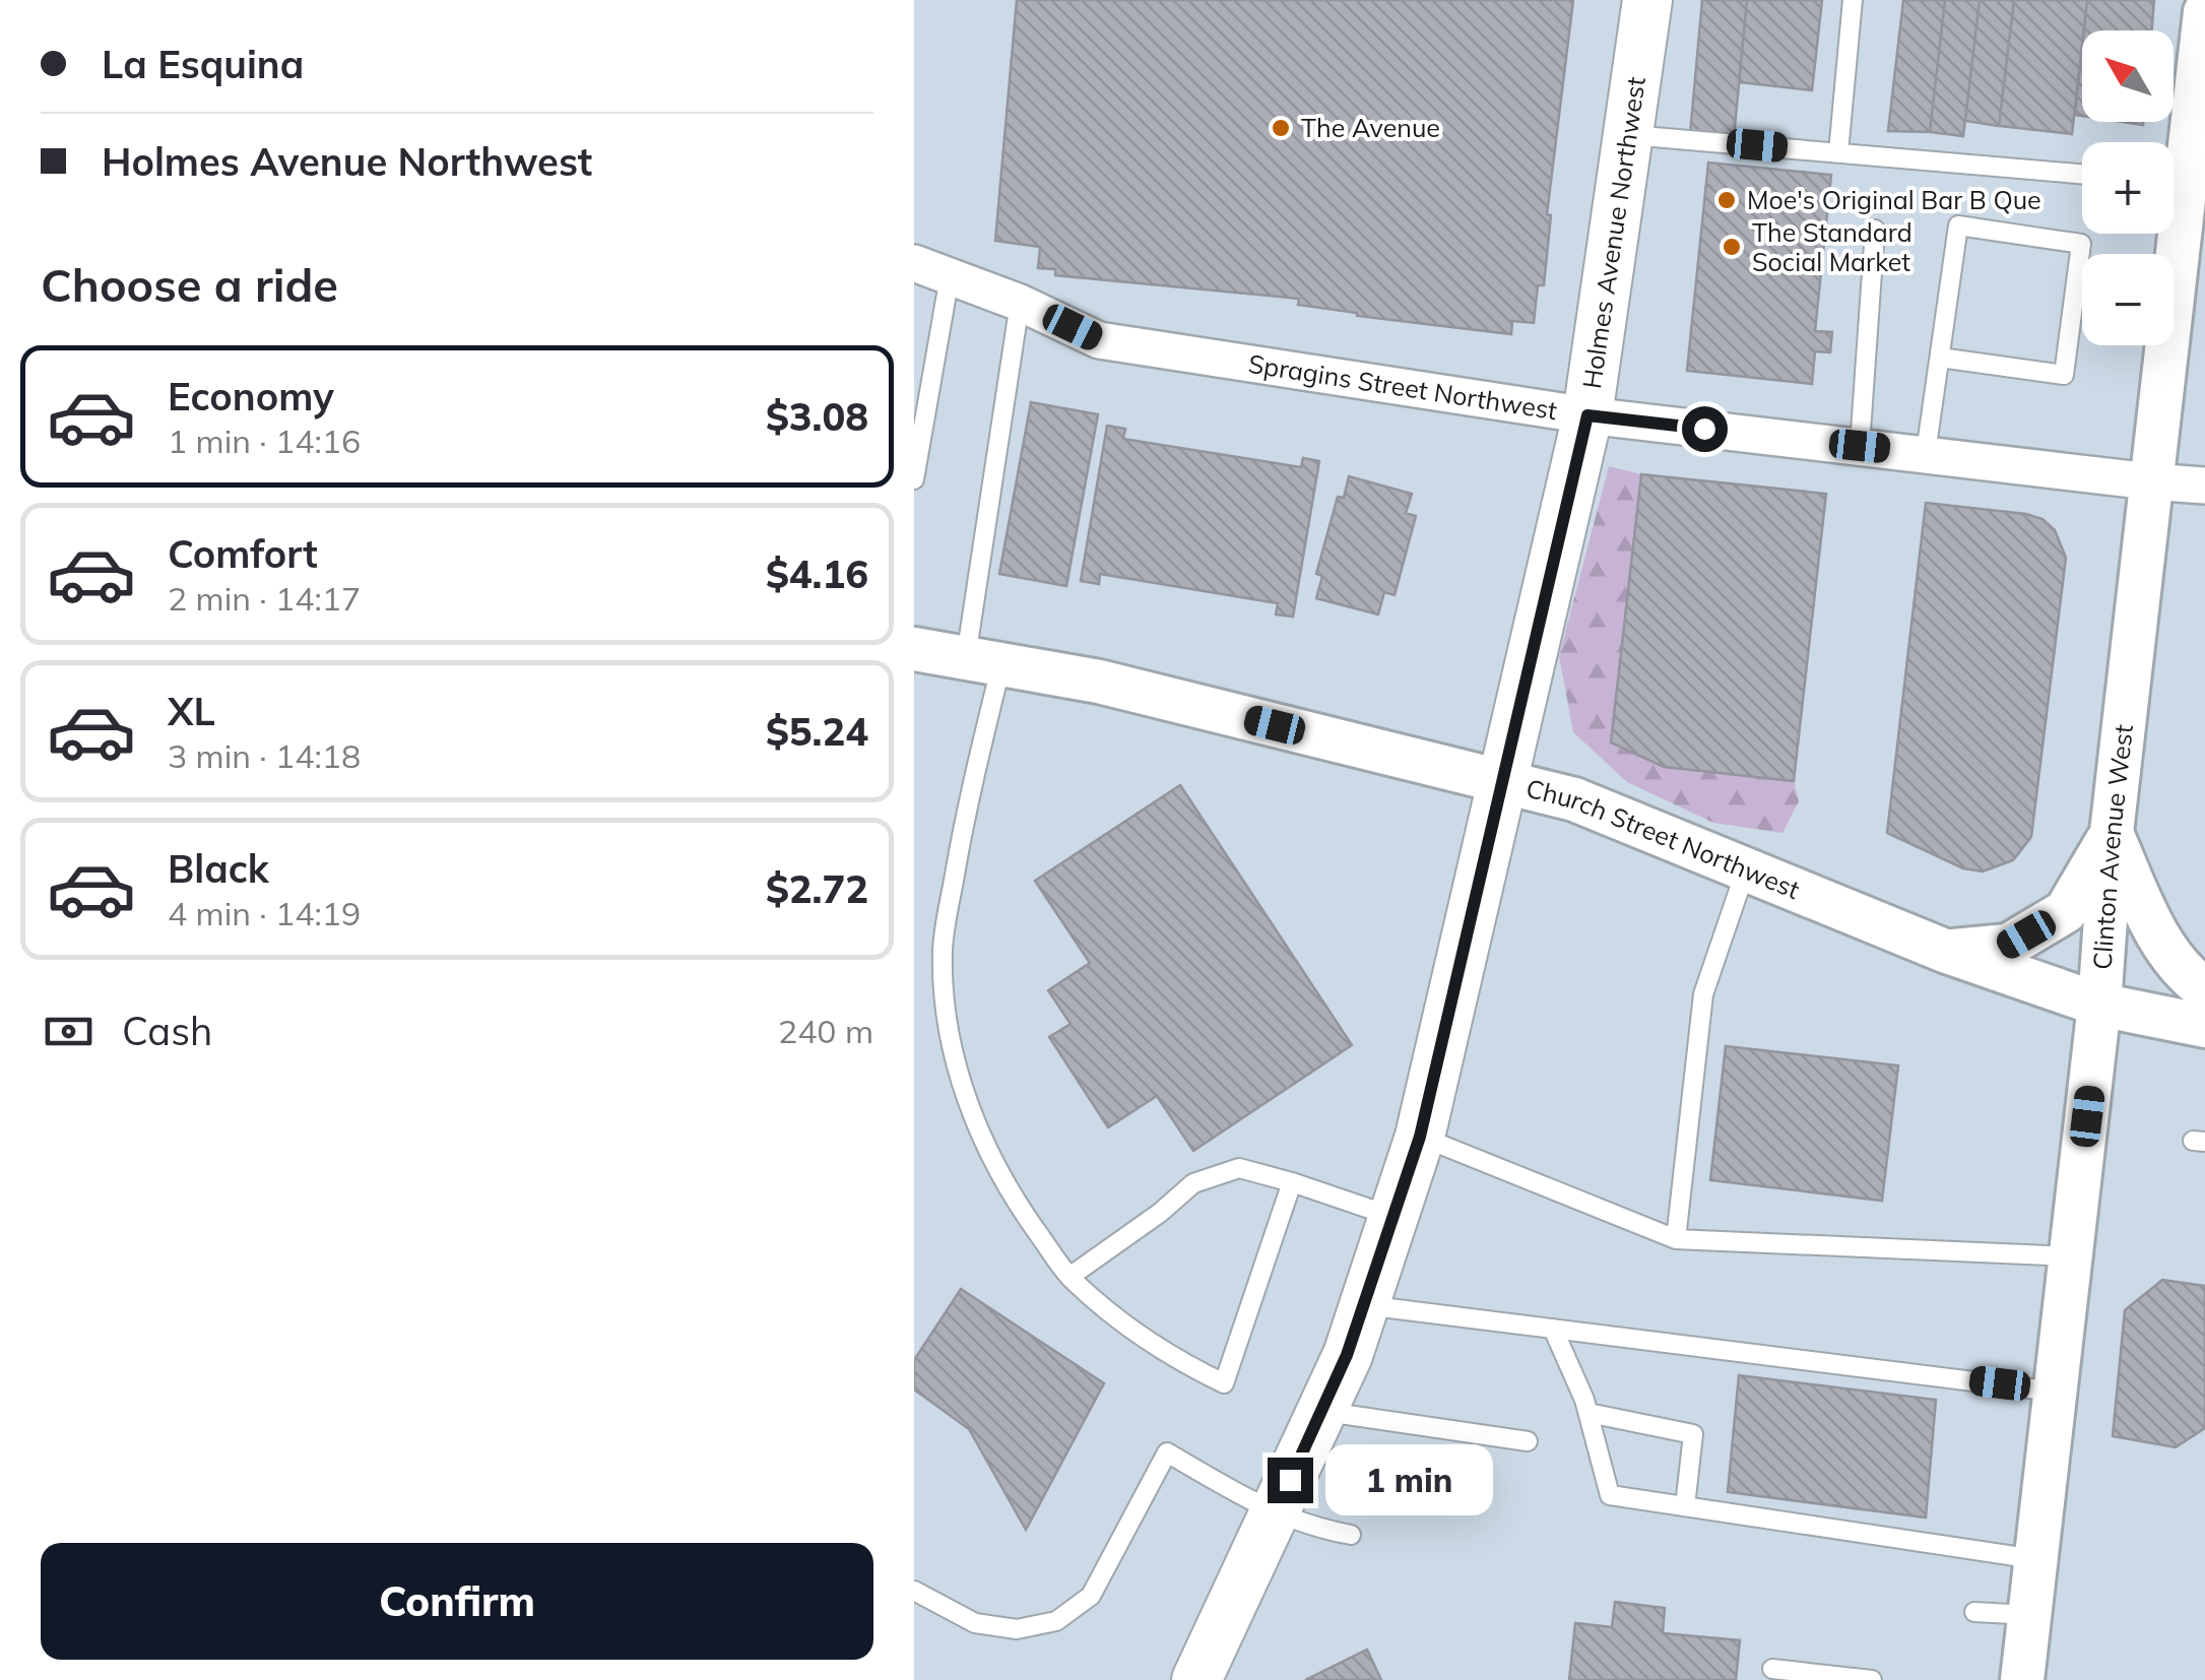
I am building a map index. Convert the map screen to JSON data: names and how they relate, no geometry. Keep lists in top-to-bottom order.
{
  "streets": {
    "main road": ["Holmes Avenue Northwest"],
    "street": ["Spragins Street Northwest", "Church Street Northwest", "Clinton Avenue West"]
  },
  "crossings": [
    ["Holmes Avenue Northwest", "Spragins Street Northwest"],
    ["Holmes Avenue Northwest", "Church Street Northwest"],
    ["Spragins Street Northwest", "Clinton Avenue West"],
    ["Church Street Northwest", "Clinton Avenue West"]
  ],
  "places": ["The Avenue", "Moe's Original Bar B Que", "The Standard Social Market"],
  "north": "top left",
  "page": {
    "banner": ["La Esquina", "Holmes Avenue Northwest"],
    "map_buttons": ["+", "−"],
    "heading": "Choose a ride",
    "list": [
      {
        "name": "Economy",
        "note": "1 min · 14:16",
        "value": "$3.08"
      },
      {
        "name": "Comfort",
        "note": "2 min · 14:17",
        "value": "$4.16"
      },
      {
        "name": "XL",
        "note": "3 min · 14:18",
        "value": "$5.24"
      },
      {
        "name": "Black",
        "note": "4 min · 14:19",
        "value": "$2.72"
      }
    ],
    "pay": ["Cash", "240 m"],
    "bubble": "1 min",
    "buttons": "Confirm"
  }
}
